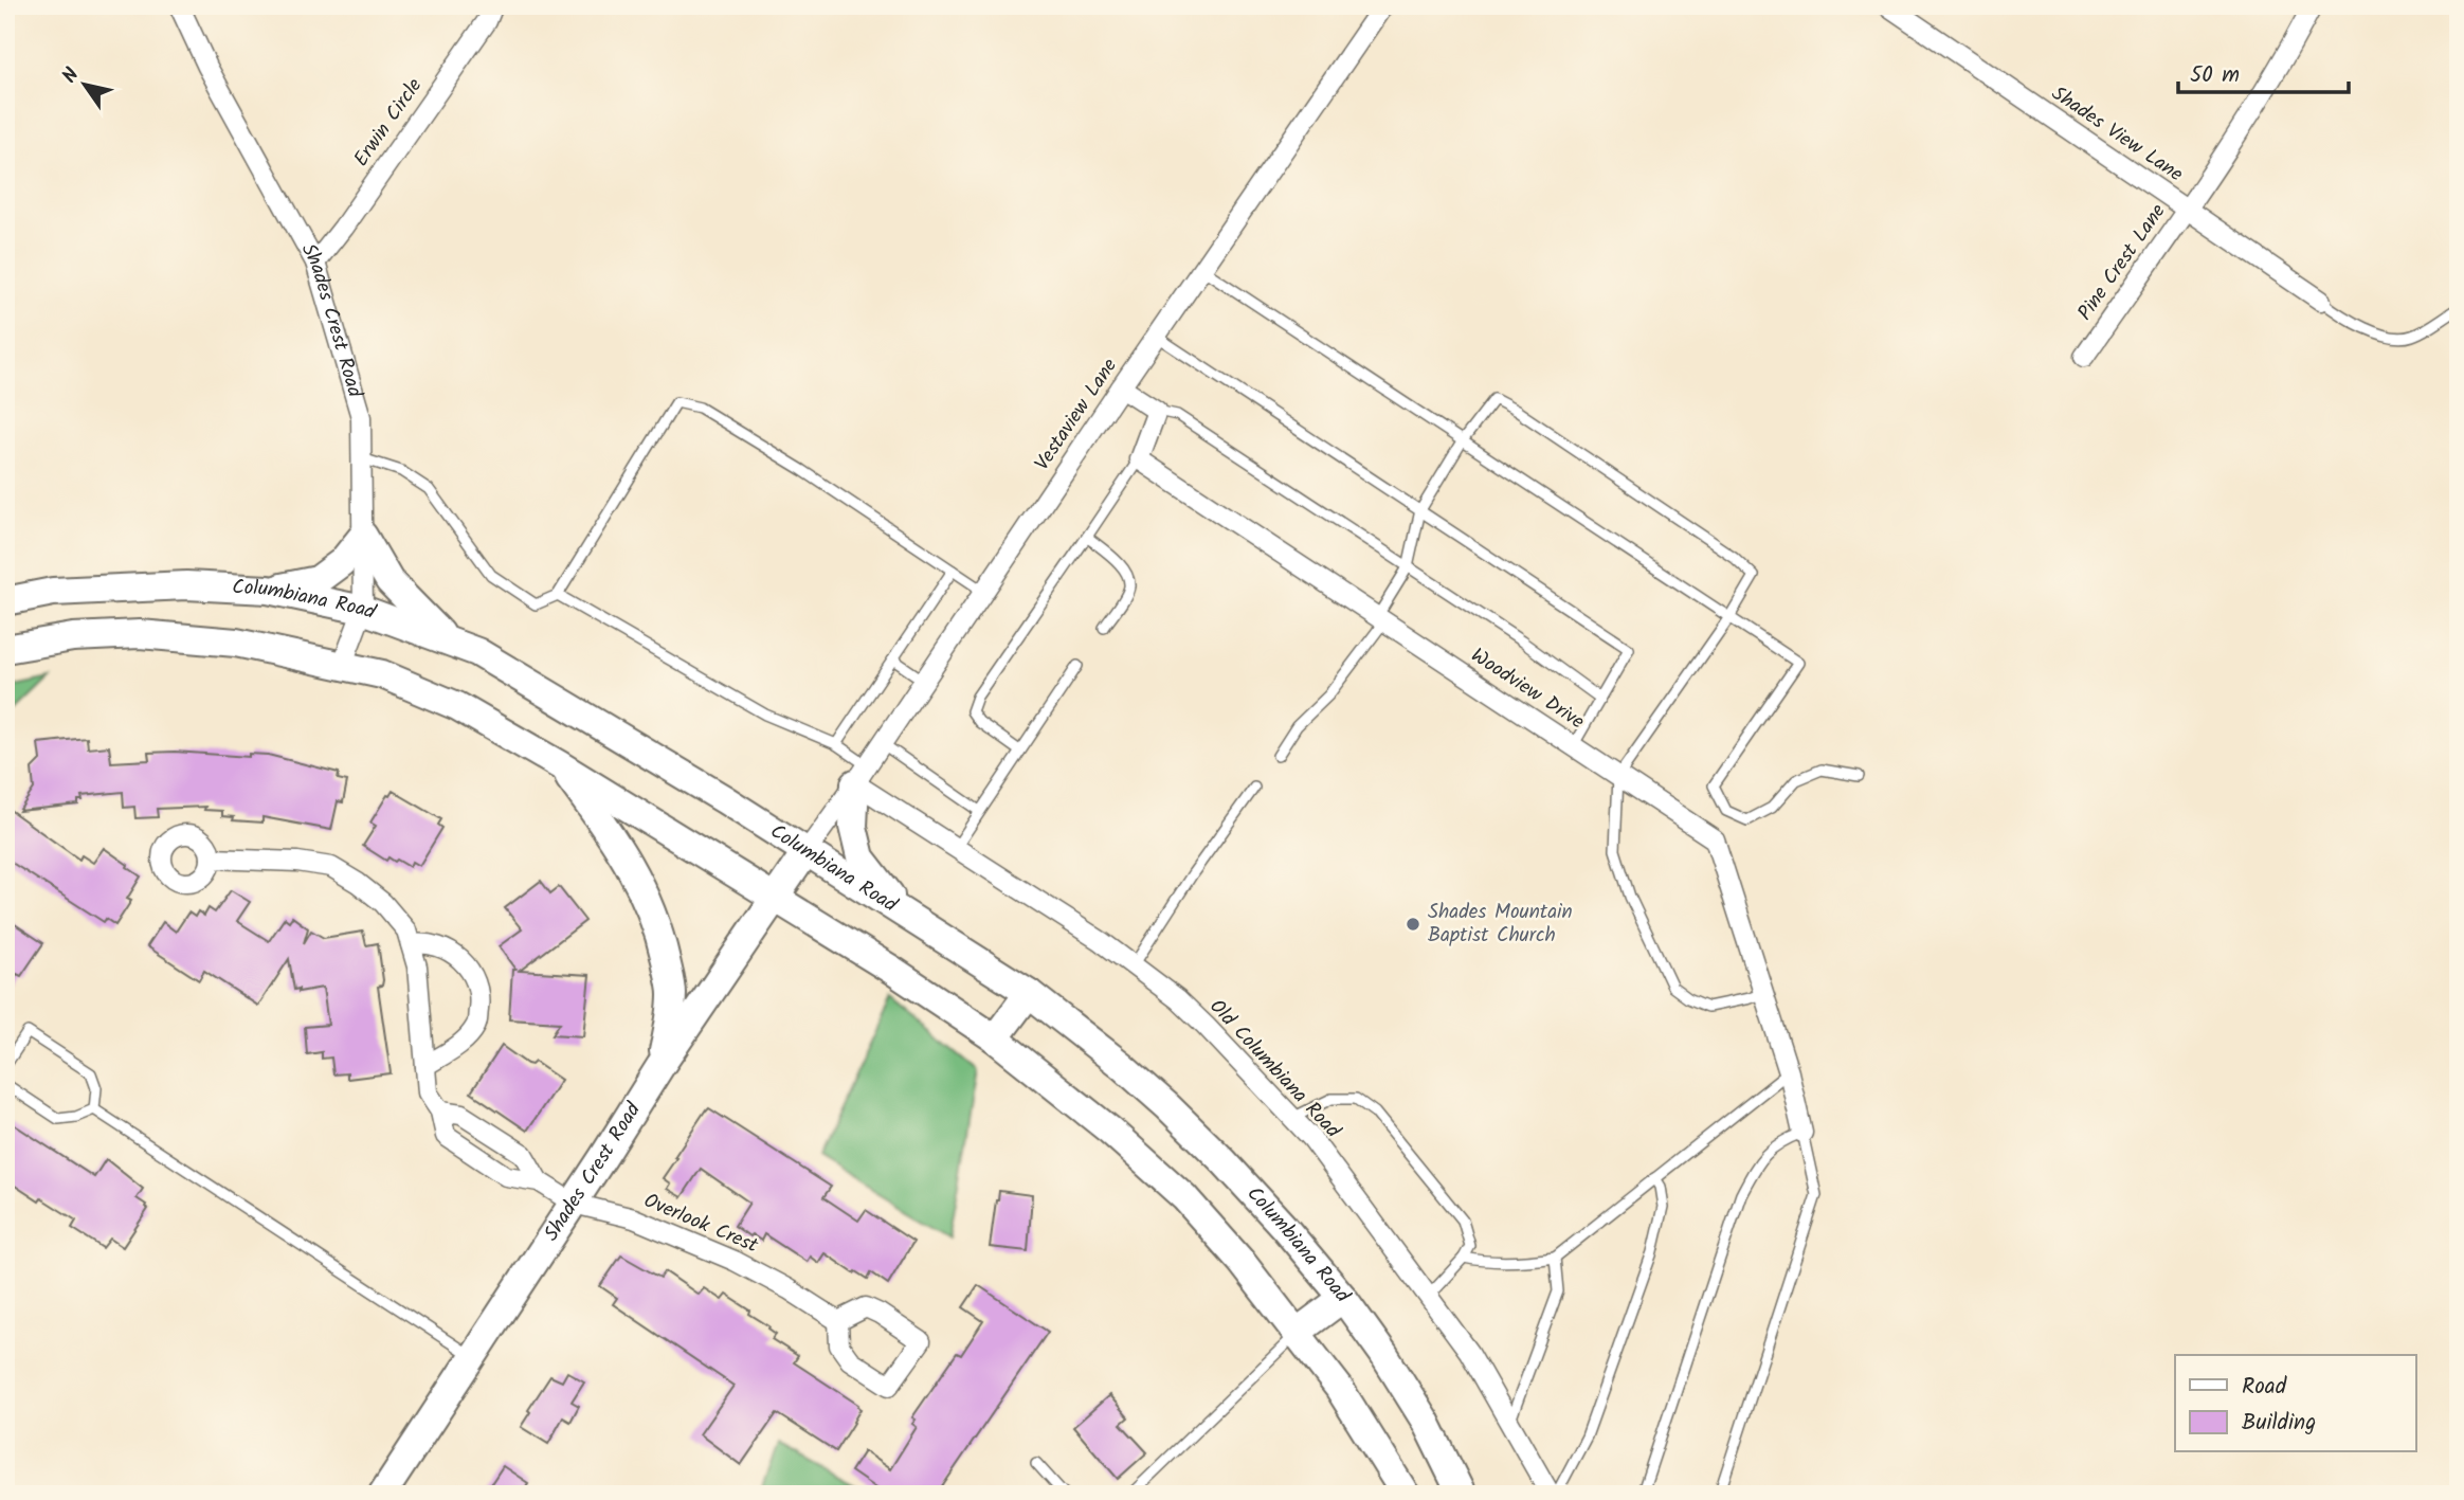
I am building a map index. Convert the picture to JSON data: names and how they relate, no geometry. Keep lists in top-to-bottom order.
{
  "streets": {
    "main road": ["Shades Crest Road", "Columbiana Road"],
    "street": [
      "Erwin Circle",
      "Shades View Lane",
      "Pine Crest Lane",
      "Vestaview Lane",
      "Woodview Drive",
      "Old Columbiana Road",
      "Overlook Crest"
    ]
  },
  "crossings": [
    ["Erwin Circle", "Shades Crest Road"],
    ["Shades View Lane", "Pine Crest Lane"],
    ["Shades Crest Road", "Vestaview Lane"],
    ["Shades Crest Road", "Columbiana Road"],
    ["Shades Crest Road", "Overlook Crest"],
    ["Vestaview Lane", "Columbiana Road"],
    ["Vestaview Lane", "Old Columbiana Road"]
  ],
  "places": ["Shades Mountain Baptist Church"],
  "legend": ["Road", "Building"],
  "scale_bar": "50 m",
  "north": "top left"
}
